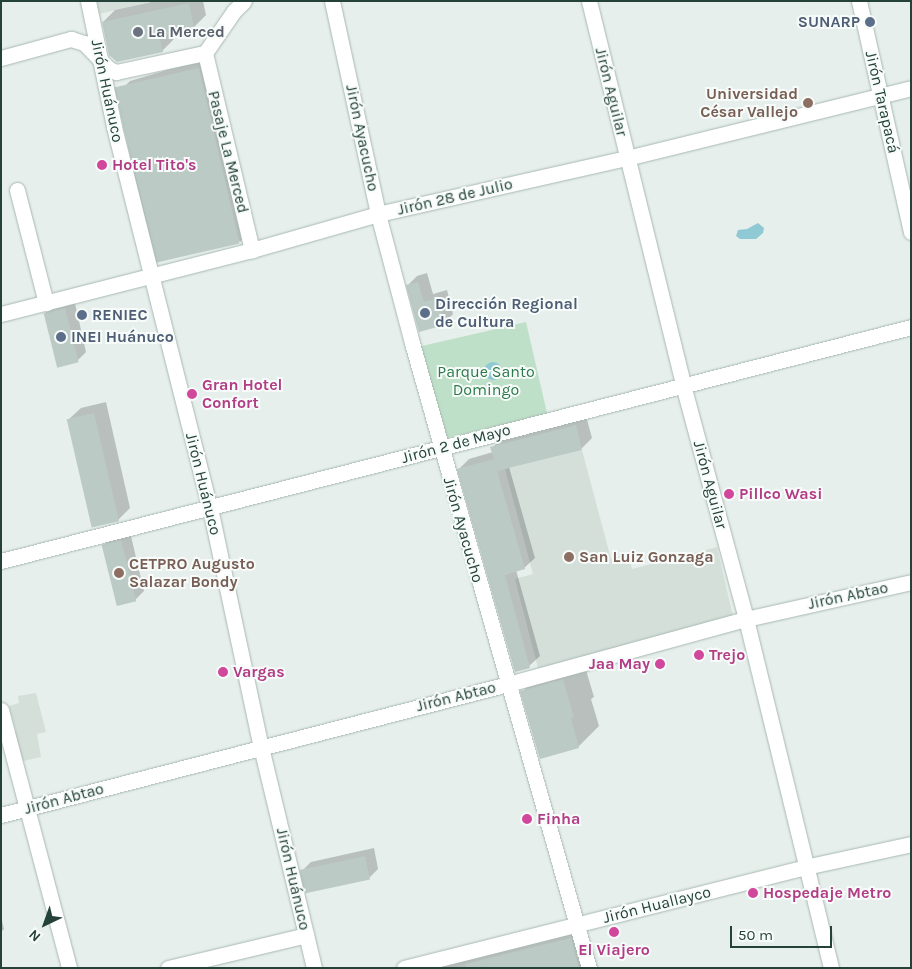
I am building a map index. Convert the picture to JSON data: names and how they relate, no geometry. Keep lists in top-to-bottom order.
{
  "streets": {
    "street": [
      "Jirón Huánuco",
      "Jirón Aguilar",
      "Jirón Tarapacá",
      "Jirón Ayacucho",
      "Pasaje La Merced",
      "Jirón 28 de Julio",
      "Jirón 2 de Mayo",
      "Jirón Abtao",
      "Jirón Huallayco"
    ]
  },
  "crossings": [
    ["Jirón Huánuco", "Jirón 28 de Julio"],
    ["Jirón Huánuco", "Jirón 2 de Mayo"],
    ["Jirón Huánuco", "Jirón Abtao"],
    ["Jirón Aguilar", "Jirón 28 de Julio"],
    ["Jirón Aguilar", "Jirón 2 de Mayo"],
    ["Jirón Aguilar", "Jirón Abtao"],
    ["Jirón Aguilar", "Jirón Huallayco"],
    ["Jirón Tarapacá", "Jirón 28 de Julio"],
    ["Jirón Ayacucho", "Jirón 28 de Julio"],
    ["Jirón Ayacucho", "Jirón 2 de Mayo"],
    ["Jirón Ayacucho", "Jirón Abtao"],
    ["Jirón Ayacucho", "Jirón Huallayco"],
    ["Pasaje La Merced", "Jirón 28 de Julio"]
  ],
  "parks": ["Parque Santo Domingo"],
  "places": [
    "SUNARP",
    "La Merced",
    "Universidad César Vallejo",
    "Hotel Tito's",
    "Dirección Regional de Cultura",
    "RENIEC",
    "INEI Huánuco",
    "Gran Hotel Confort",
    "Pillco Wasi",
    "San Luiz Gonzaga",
    "CETPRO Augusto Salazar Bondy",
    "Trejo",
    "Jaa May",
    "Vargas",
    "Finha",
    "Hospedaje Metro",
    "El Viajero"
  ],
  "scale_bar": "50 m",
  "north": "bottom left"
}
